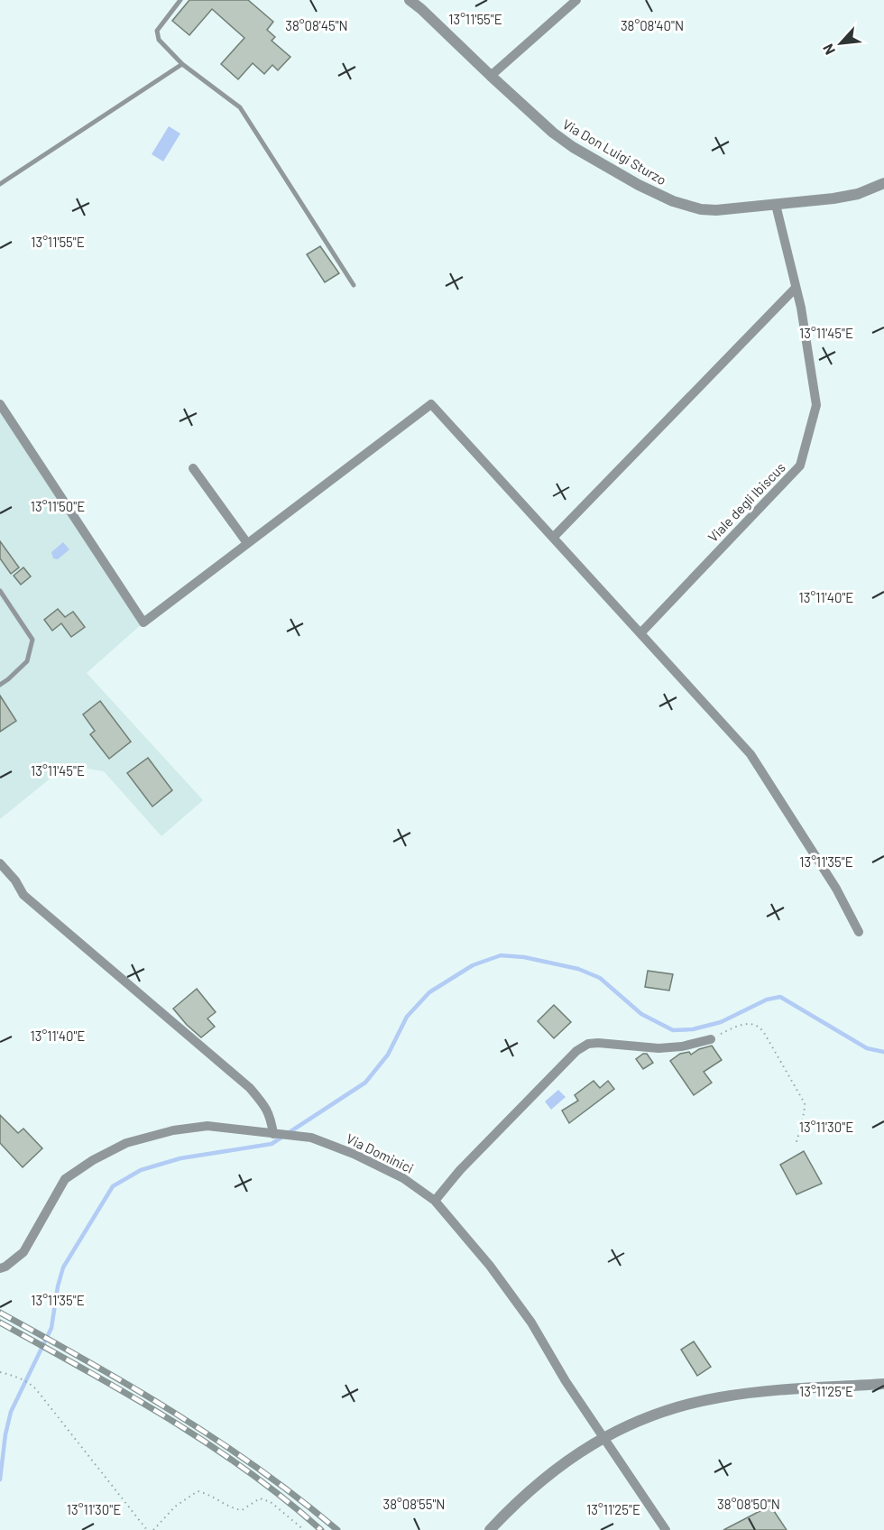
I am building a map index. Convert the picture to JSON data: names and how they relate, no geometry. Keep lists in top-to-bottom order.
{
  "streets": {
    "street": ["Via Don Luigi Sturzo", "Viale degli Ibiscus", "Via Dominici"]
  },
  "crossings": [
    ["Via Don Luigi Sturzo", "Viale degli Ibiscus"]
  ],
  "north": "bottom left",
  "coordinates": [
    "13°11'55\"E",
    "38°08'45\"N",
    "38°08'40\"N",
    "13°11'45\"E",
    "13°11'50\"E",
    "13°11'40\"E",
    "13°11'35\"E",
    "13°11'30\"E",
    "13°11'25\"E",
    "38°08'55\"N",
    "38°08'50\"N"
  ]
}
